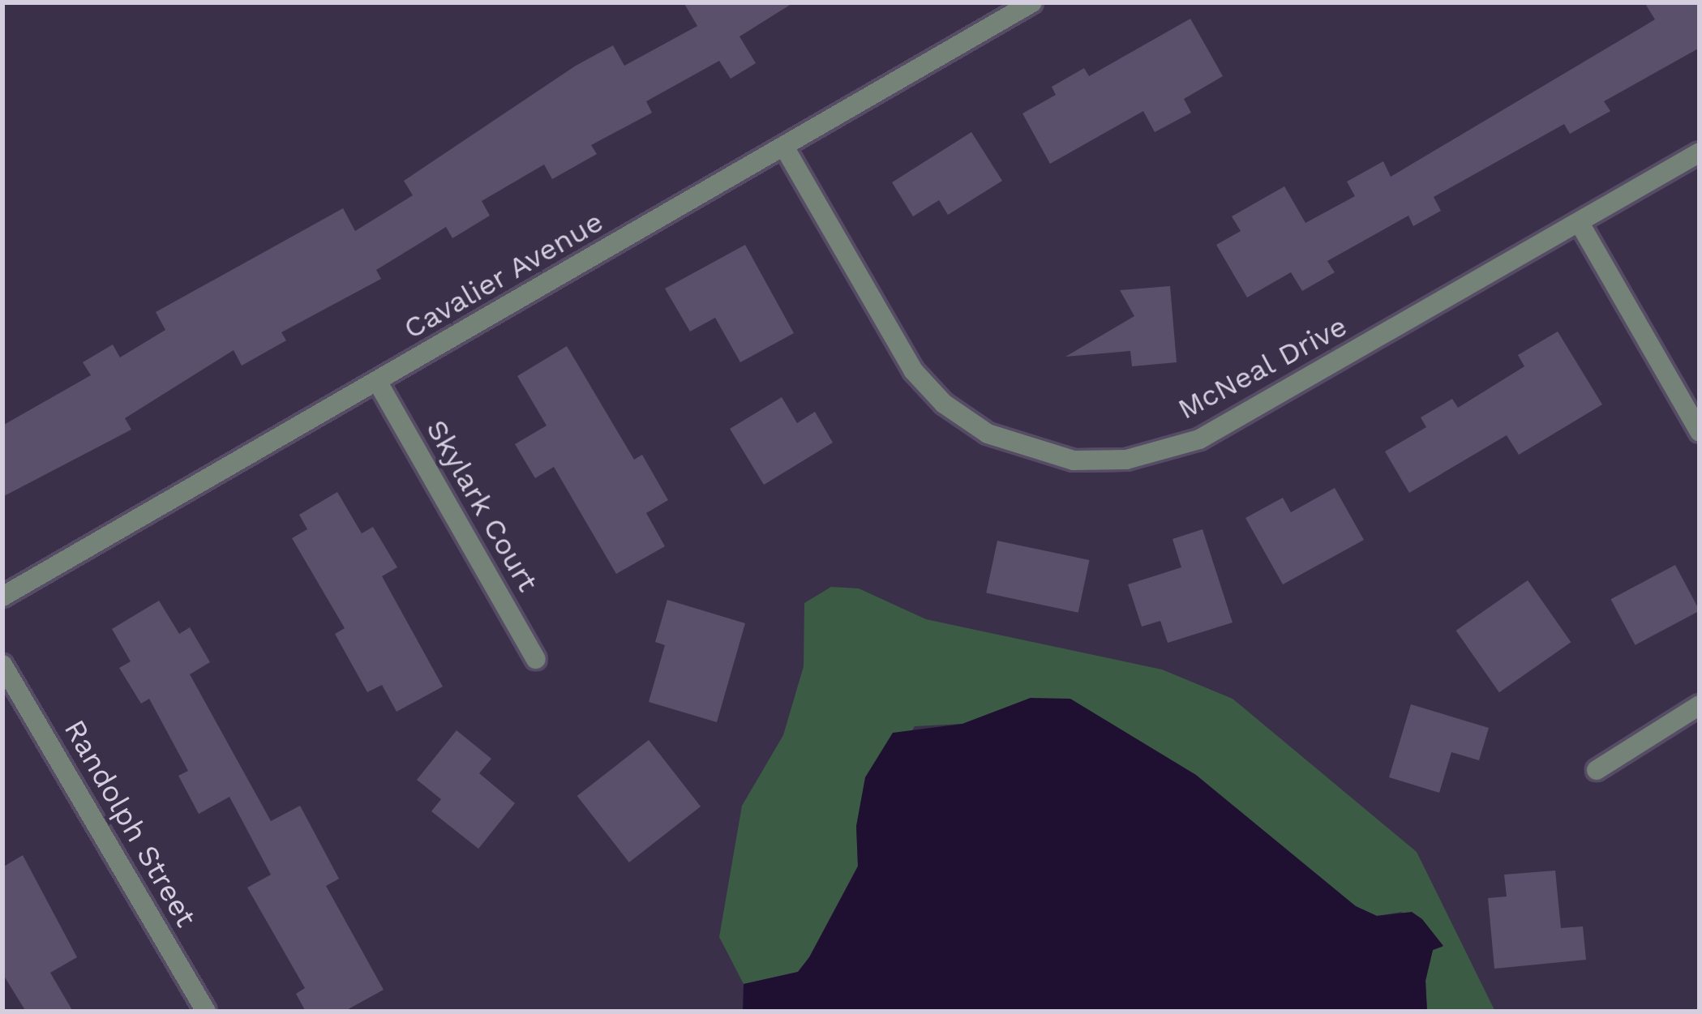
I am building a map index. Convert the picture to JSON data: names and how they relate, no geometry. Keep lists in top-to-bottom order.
{
  "streets": {
    "street": [
      "Cavalier Avenue",
      "McNeal Drive",
      "Skylark Court",
      "Randolph Street"
    ]
  },
  "crossings": [
    ["Cavalier Avenue", "McNeal Drive"],
    ["Cavalier Avenue", "Skylark Court"]
  ]
}
